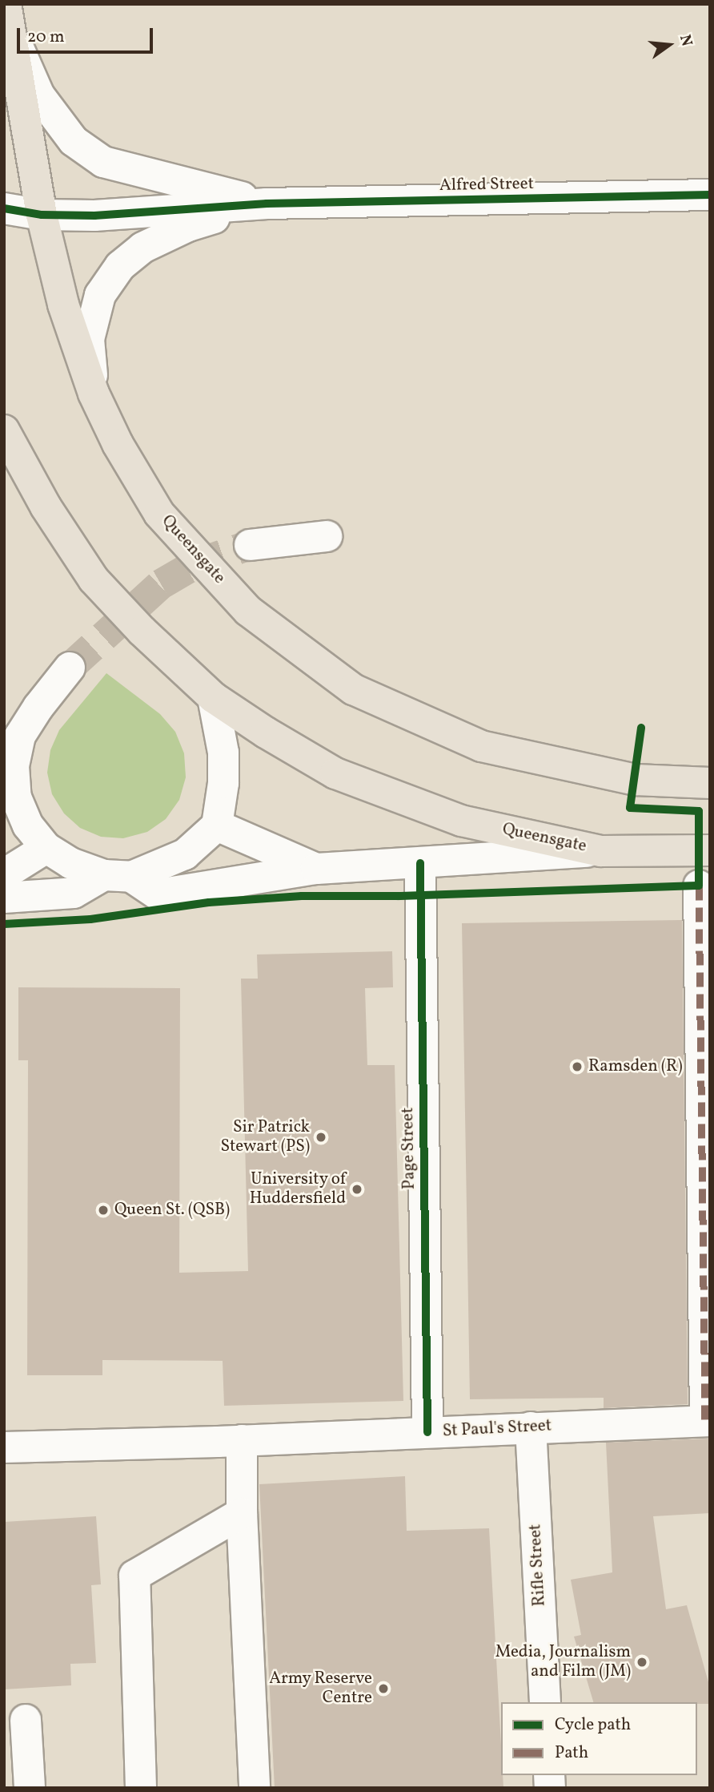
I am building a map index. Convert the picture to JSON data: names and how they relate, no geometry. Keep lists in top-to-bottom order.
{
  "streets": {
    "highway": ["Queensgate"],
    "street": [
      "Alfred Street",
      "Page Street",
      "St Paul's Street",
      "Rifle Street"
    ]
  },
  "crossings": [
    ["Alfred Street", "Queensgate"],
    ["Page Street", "St Paul's Street"],
    ["St Paul's Street", "Rifle Street"]
  ],
  "places": [
    "Ramsden (R)",
    "Sir Patrick Stewart (PS)",
    "University of Huddersfield",
    "Queen St. (QSB)",
    "Media, Journalism and Film (JM)",
    "Army Reserve Centre"
  ],
  "legend": ["Cycle path", "Path"],
  "scale_bar": "20 m",
  "north": "right"
}
